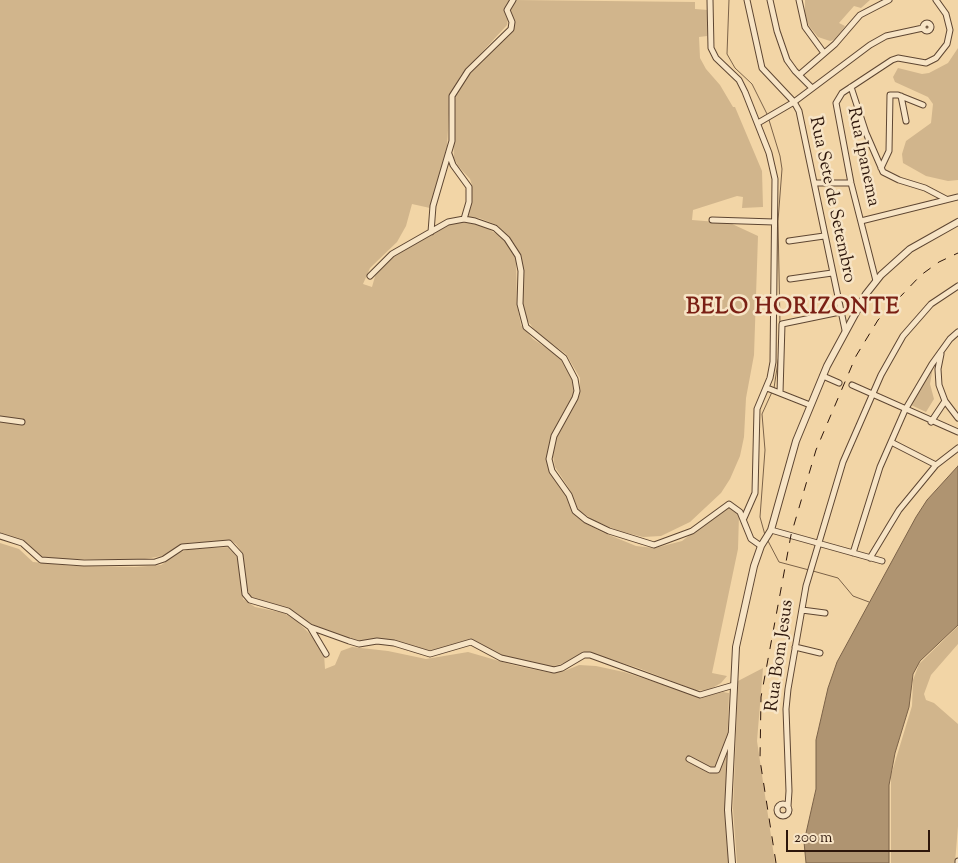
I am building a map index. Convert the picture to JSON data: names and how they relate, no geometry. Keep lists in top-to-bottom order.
{
  "streets": {
    "street": ["Rua Ipanema", "Rua Sete de Setembro", "Rua Bom Jesus"]
  },
  "districts": ["BELO HORIZONTE"],
  "scale_bar": "200 m"
}
